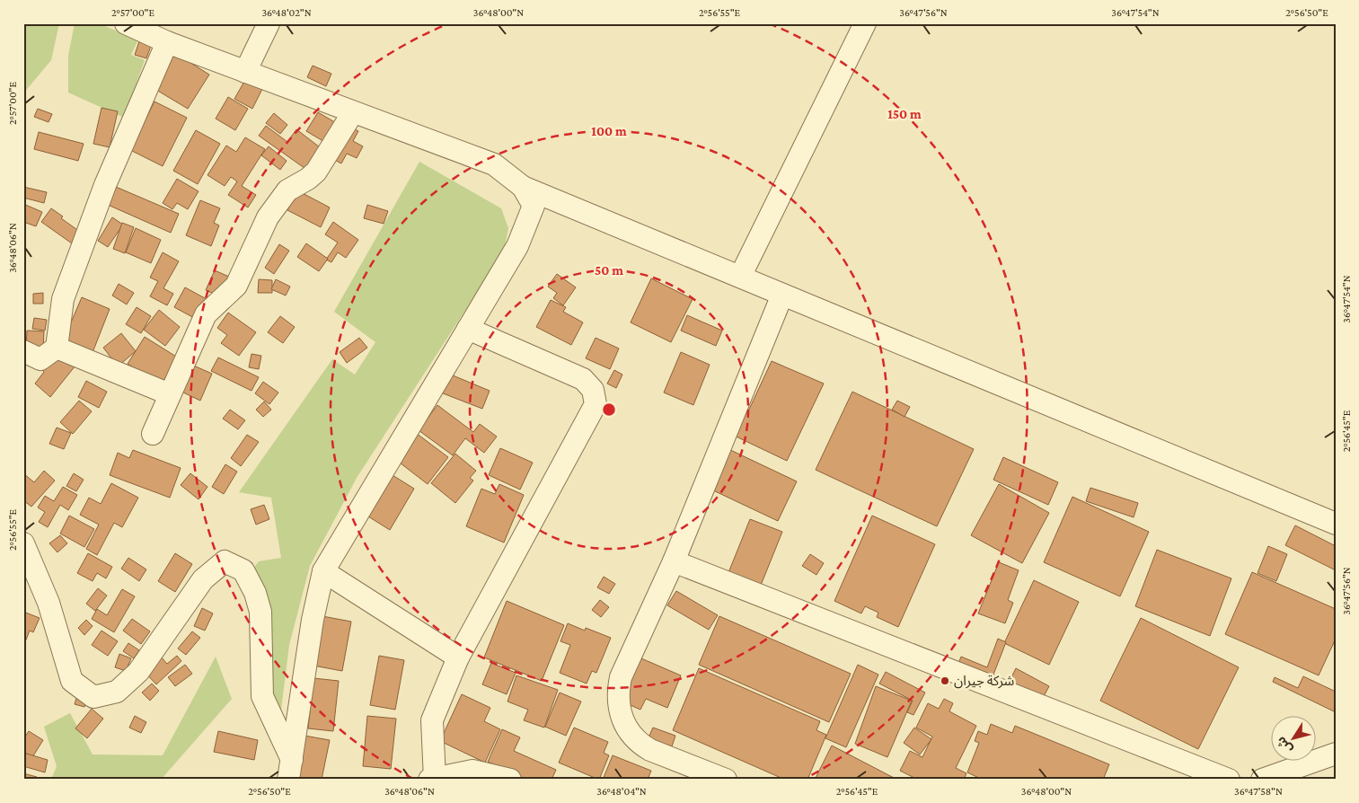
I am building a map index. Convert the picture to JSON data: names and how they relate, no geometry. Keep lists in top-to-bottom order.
{
  "places": ["شركة جيران"],
  "north": "bottom left",
  "coordinates": [
    "2°57'00\"E",
    "36°48'02\"N",
    "36°48'00\"N",
    "2°56'55\"E",
    "36°47'56\"N",
    "36°47'54\"N",
    "2°56'50\"E",
    "36°48'06\"N",
    "2°56'45\"E",
    "36°48'04\"N",
    "36°47'58\"N"
  ],
  "rings": ["150 m", "100 m", "50 m"]
}
